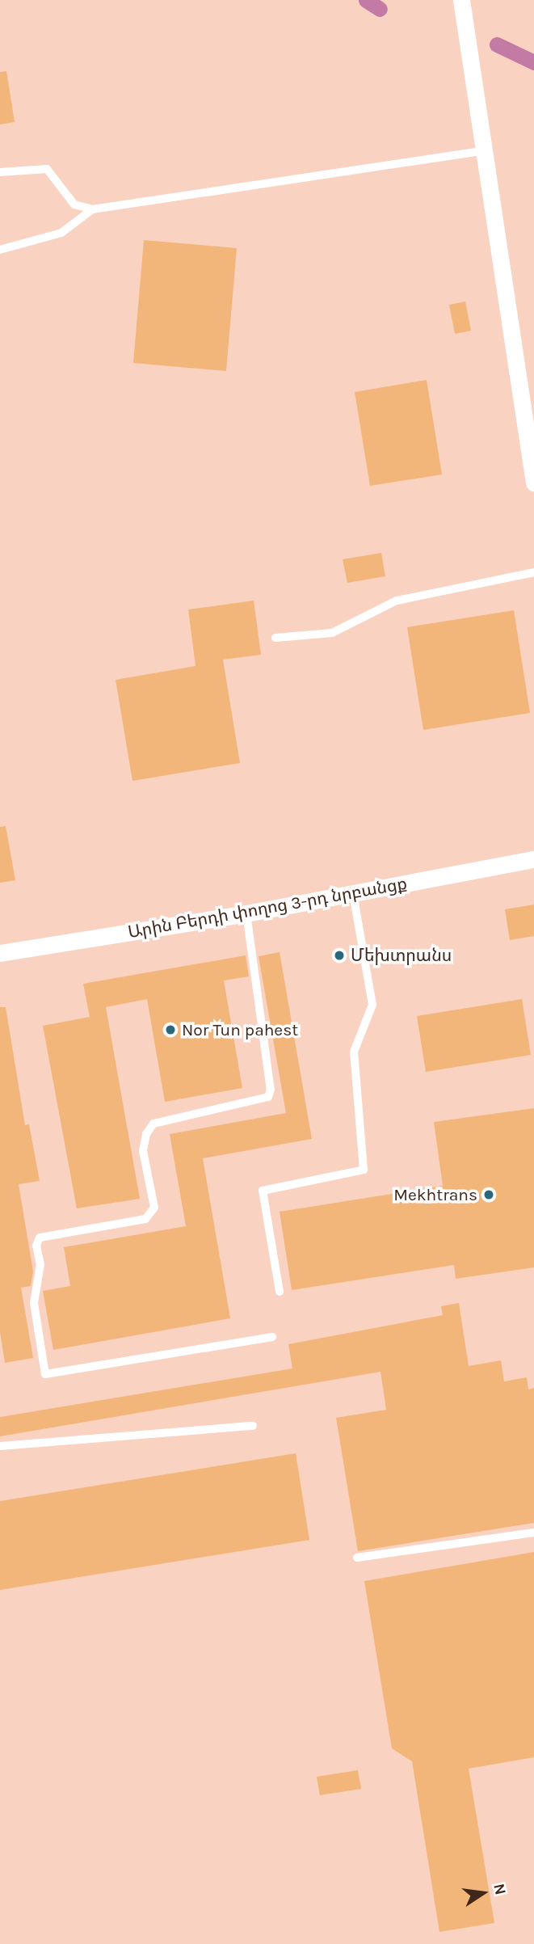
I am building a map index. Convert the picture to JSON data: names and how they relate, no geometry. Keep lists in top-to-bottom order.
{
  "streets": {
    "street": ["Արին Բերդի փողոց 3-րդ նրբանցք"]
  },
  "places": ["Մեխտրանս", "Nor Tun pahest", "Mekhtrans"],
  "north": "right"
}
